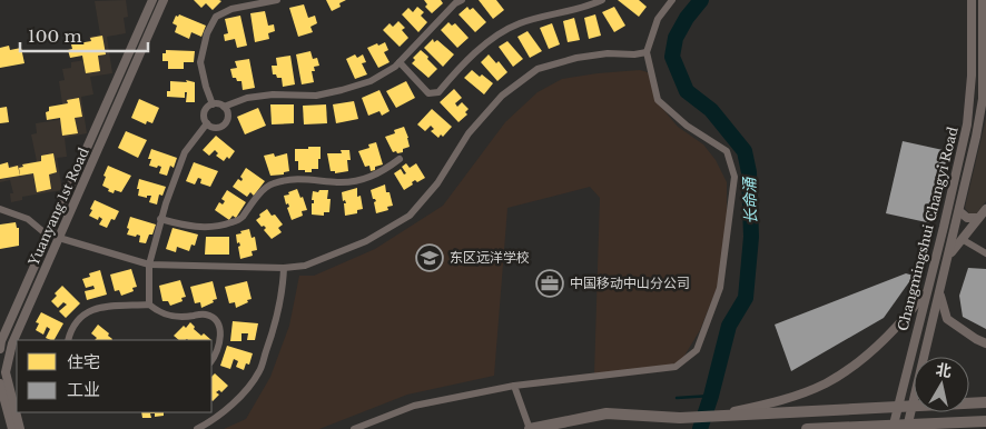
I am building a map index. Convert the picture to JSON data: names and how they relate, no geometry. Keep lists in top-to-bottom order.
{
  "streets": {
    "street": ["Yuanyang 1st Road", "Changmingshui Changyi Road"]
  },
  "water": ["长命涌"],
  "places": {
    "school or university": ["东区远洋学校"],
    "office": ["中国移动中山分公司"]
  },
  "legend": ["住宅", "工业"],
  "scale_bar": "100 m",
  "north": "top"
}
